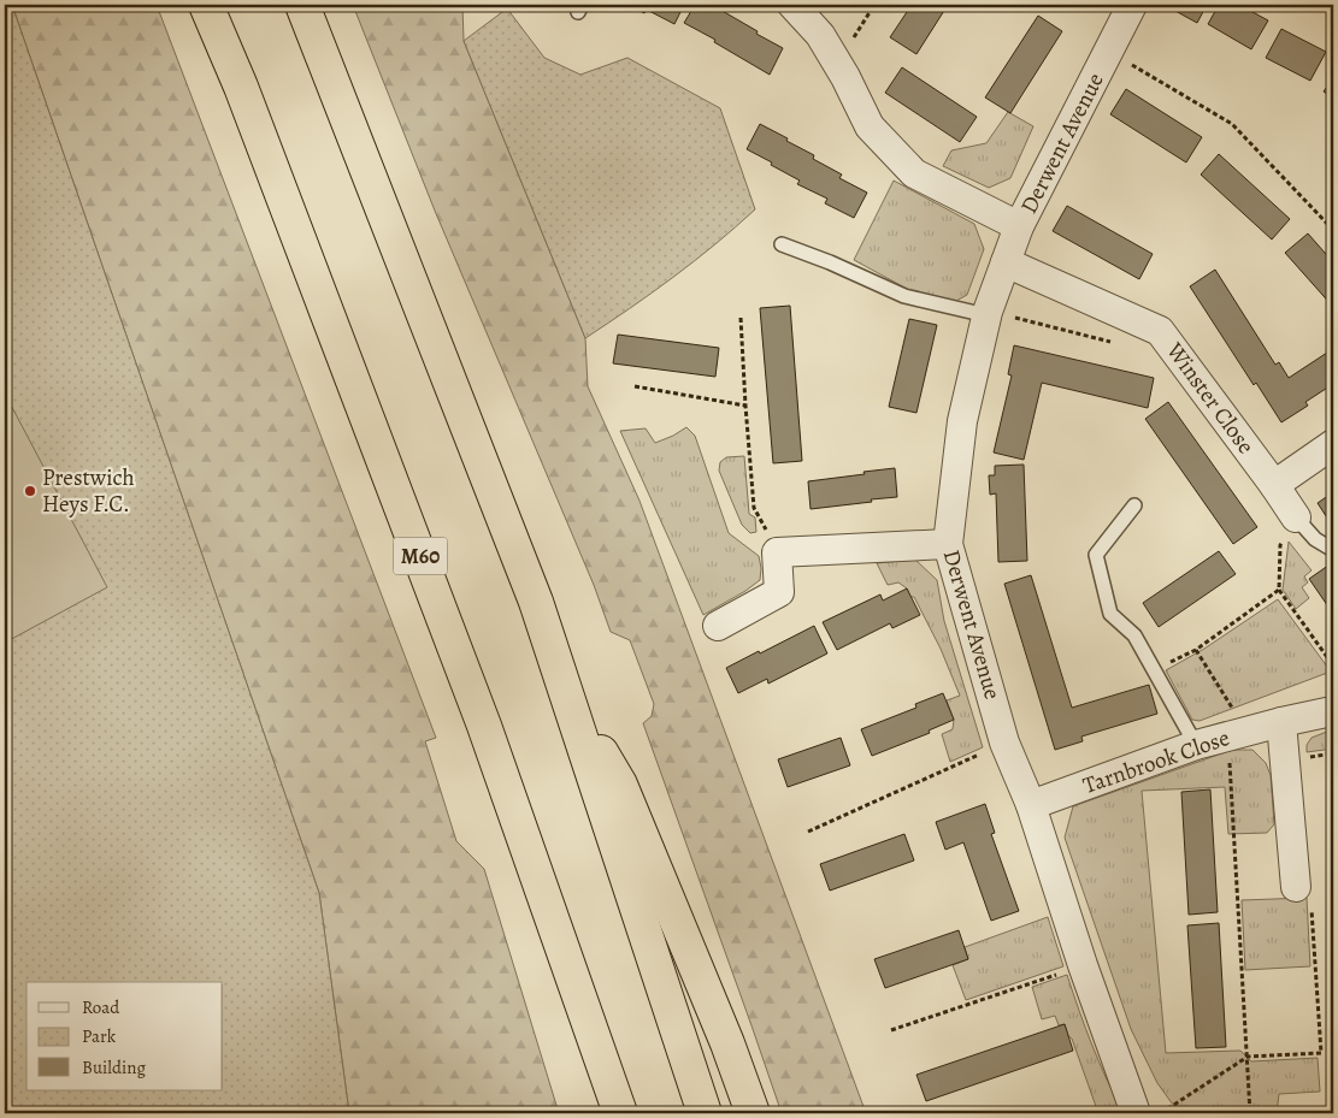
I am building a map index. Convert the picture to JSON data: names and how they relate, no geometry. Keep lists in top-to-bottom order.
{
  "streets": {
    "highway": ["M60"],
    "street": ["Derwent Avenue", "Winster Close", "Tarnbrook Close"]
  },
  "crossings": [
    ["Derwent Avenue", "Winster Close"],
    ["Derwent Avenue", "Tarnbrook Close"]
  ],
  "places": ["Prestwich Heys F.C."],
  "legend": ["Road", "Park", "Building"]
}
